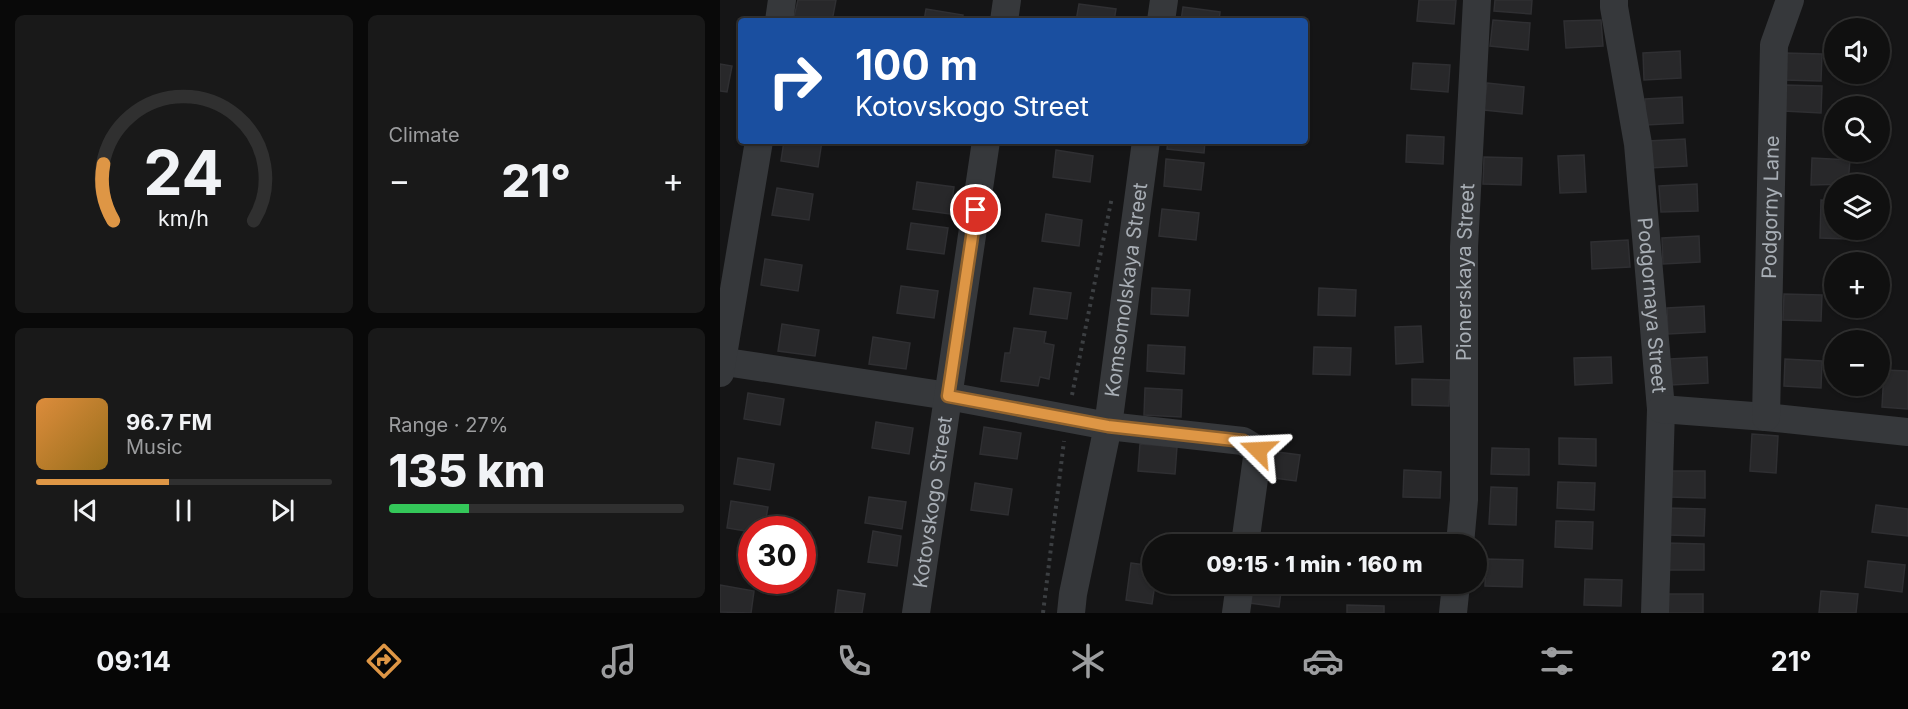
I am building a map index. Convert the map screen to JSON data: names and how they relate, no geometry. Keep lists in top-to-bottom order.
{
  "streets": {
    "street": [
      "Podgorny Lane",
      "Pionerskaya Street",
      "Komsomolskaya Street",
      "Podgornaya Street",
      "Kotovskogo Street"
    ]
  },
  "page": {
    "tile": [
      "Climate",
      ["Range · 27%", "135 km"]
    ],
    "map_buttons": ["+", "−"],
    "turn": ["100 m", "Kotovskogo Street"],
    "heat": ["−", "21°", "+"],
    "song": ["96.7 FM", "Music"],
    "limit": "30",
    "trip": "09:15 · 1 min · 160 m",
    "tabs": ["09:14", "21°"],
    "gauge": ["24", "km/h"]
  }
}
